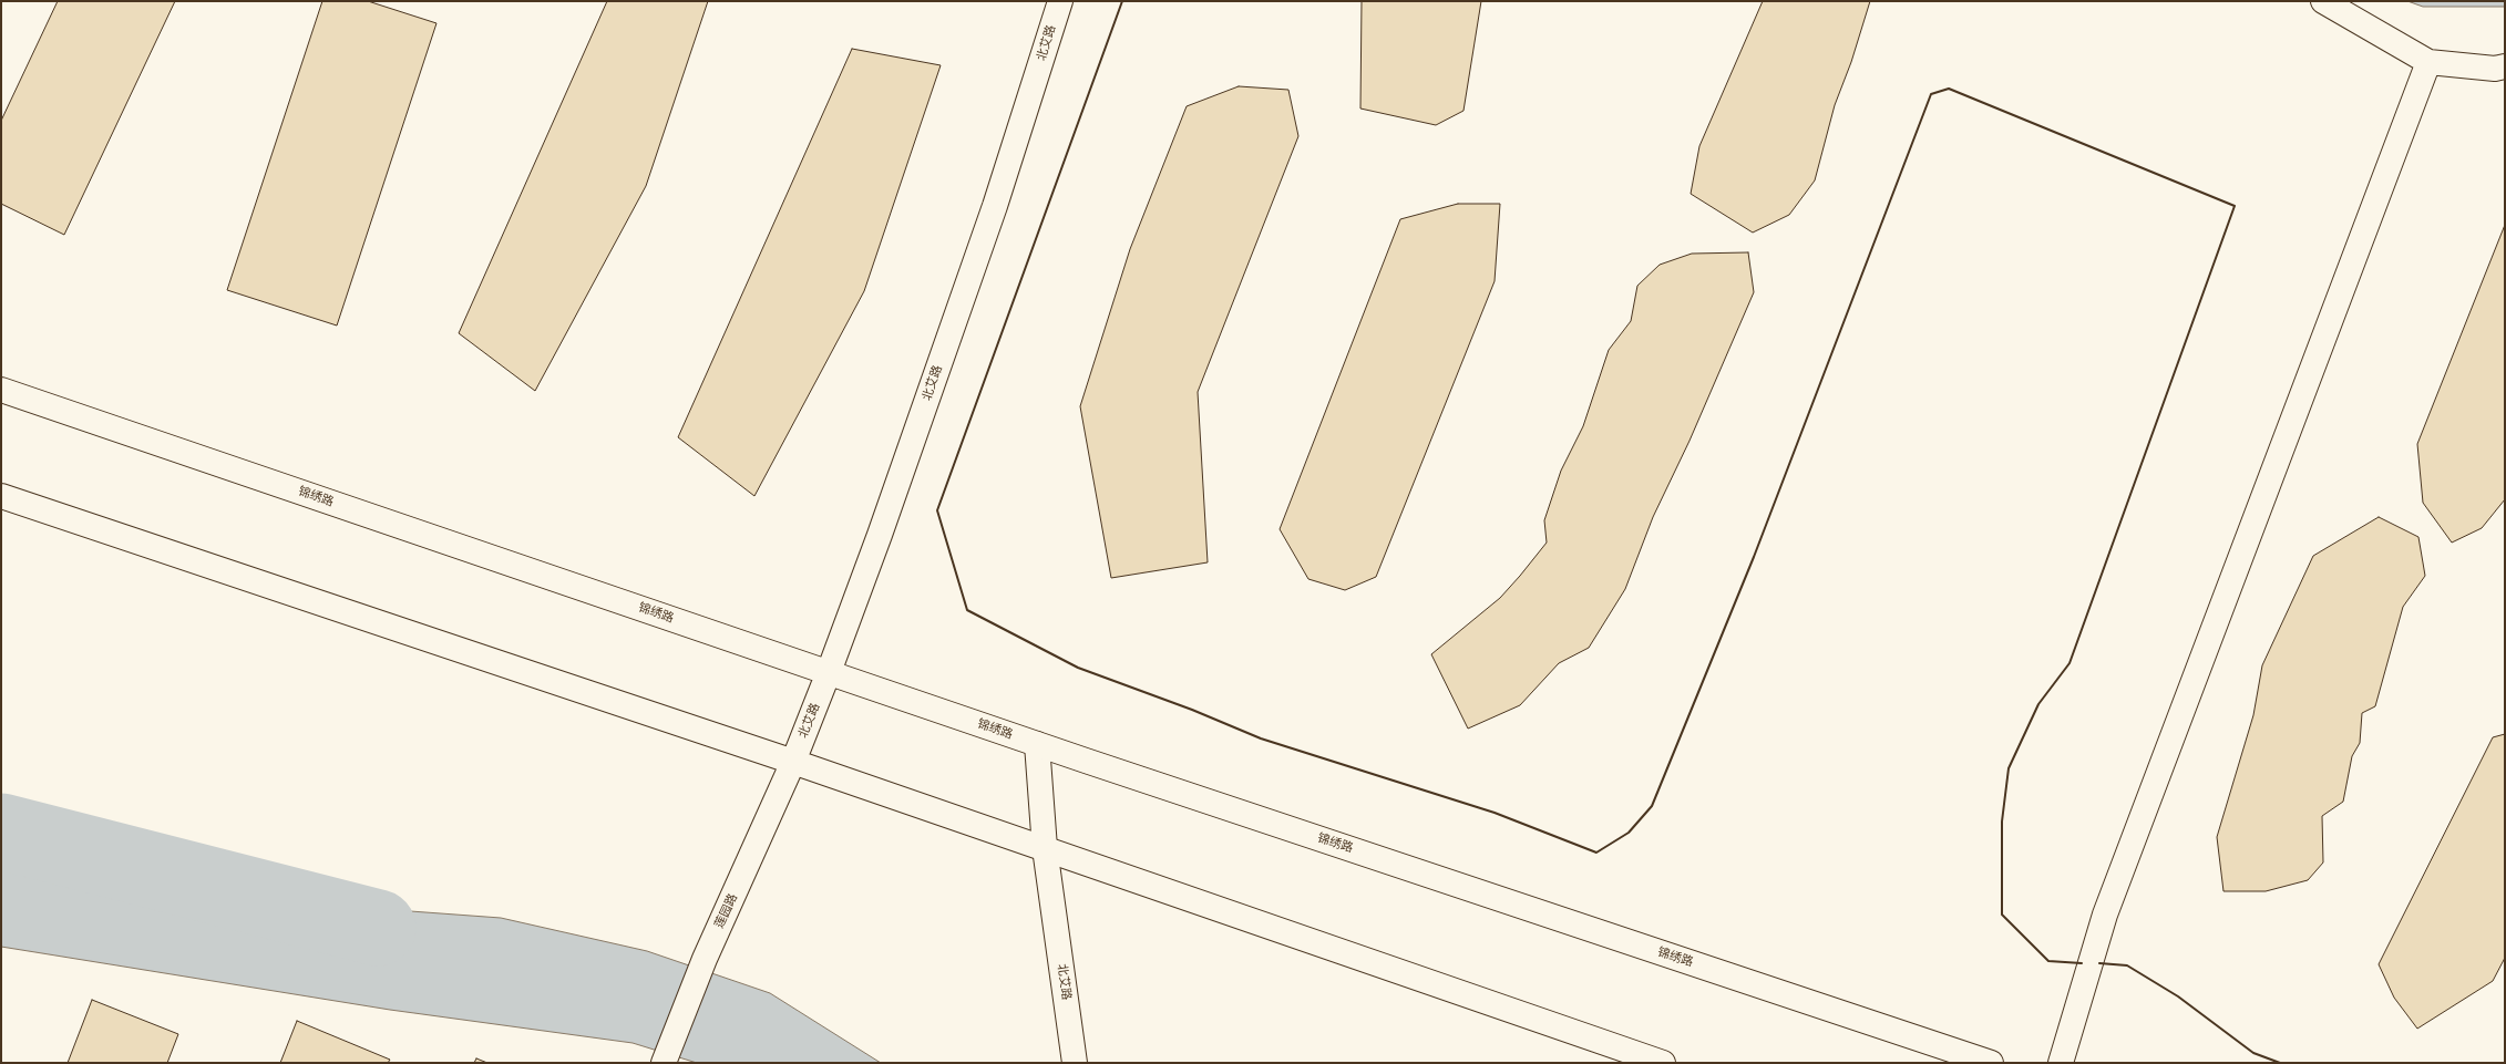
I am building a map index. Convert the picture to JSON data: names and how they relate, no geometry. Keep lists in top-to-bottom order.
{
  "streets": {
    "main road": ["北艾路", "锦绣路", "莲园路"]
  },
  "crossings": [
    ["北艾路", "锦绣路"],
    ["北艾路", "莲园路"]
  ]
}
